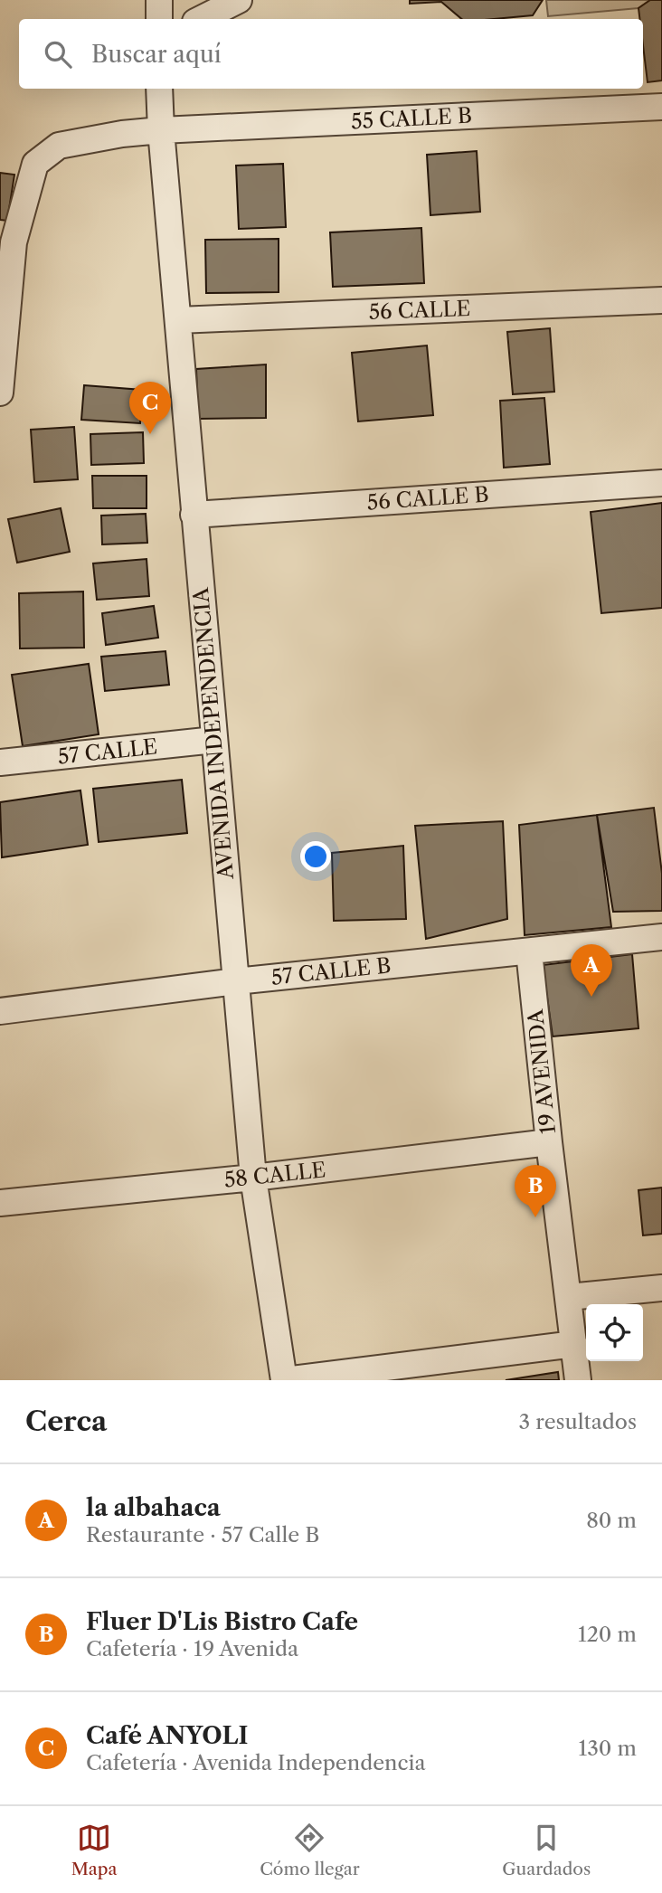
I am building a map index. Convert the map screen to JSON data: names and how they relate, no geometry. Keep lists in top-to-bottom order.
{
  "streets": {
    "street": [
      "55 CALLE B",
      "56 CALLE",
      "56 CALLE B",
      "AVENIDA INDEPENDENCIA",
      "57 CALLE",
      "57 CALLE B",
      "19 AVENIDA",
      "58 CALLE"
    ]
  },
  "crossings": [
    ["55 CALLE B", "AVENIDA INDEPENDENCIA"],
    ["56 CALLE", "AVENIDA INDEPENDENCIA"],
    ["56 CALLE B", "AVENIDA INDEPENDENCIA"],
    ["AVENIDA INDEPENDENCIA", "57 CALLE"],
    ["AVENIDA INDEPENDENCIA", "57 CALLE B"],
    ["AVENIDA INDEPENDENCIA", "58 CALLE"],
    ["57 CALLE B", "19 AVENIDA"],
    ["19 AVENIDA", "58 CALLE"]
  ],
  "page": {
    "search": "Buscar aquí",
    "pins": ["C", "A", "B"],
    "heading": ["Cerca", "3 resultados"],
    "list": [
      {
        "mark": "A",
        "name": "la albahaca",
        "note": "Restaurante · 57 Calle B",
        "value": "80 m"
      },
      {
        "mark": "B",
        "name": "Fluer D'Lis Bistro Cafe",
        "note": "Cafetería · 19 Avenida",
        "value": "120 m"
      },
      {
        "mark": "C",
        "name": "Café ANYOLI",
        "note": "Cafetería · Avenida Independencia",
        "value": "130 m"
      }
    ],
    "nav": ["Mapa", "Cómo llegar", "Guardados"]
  }
}
